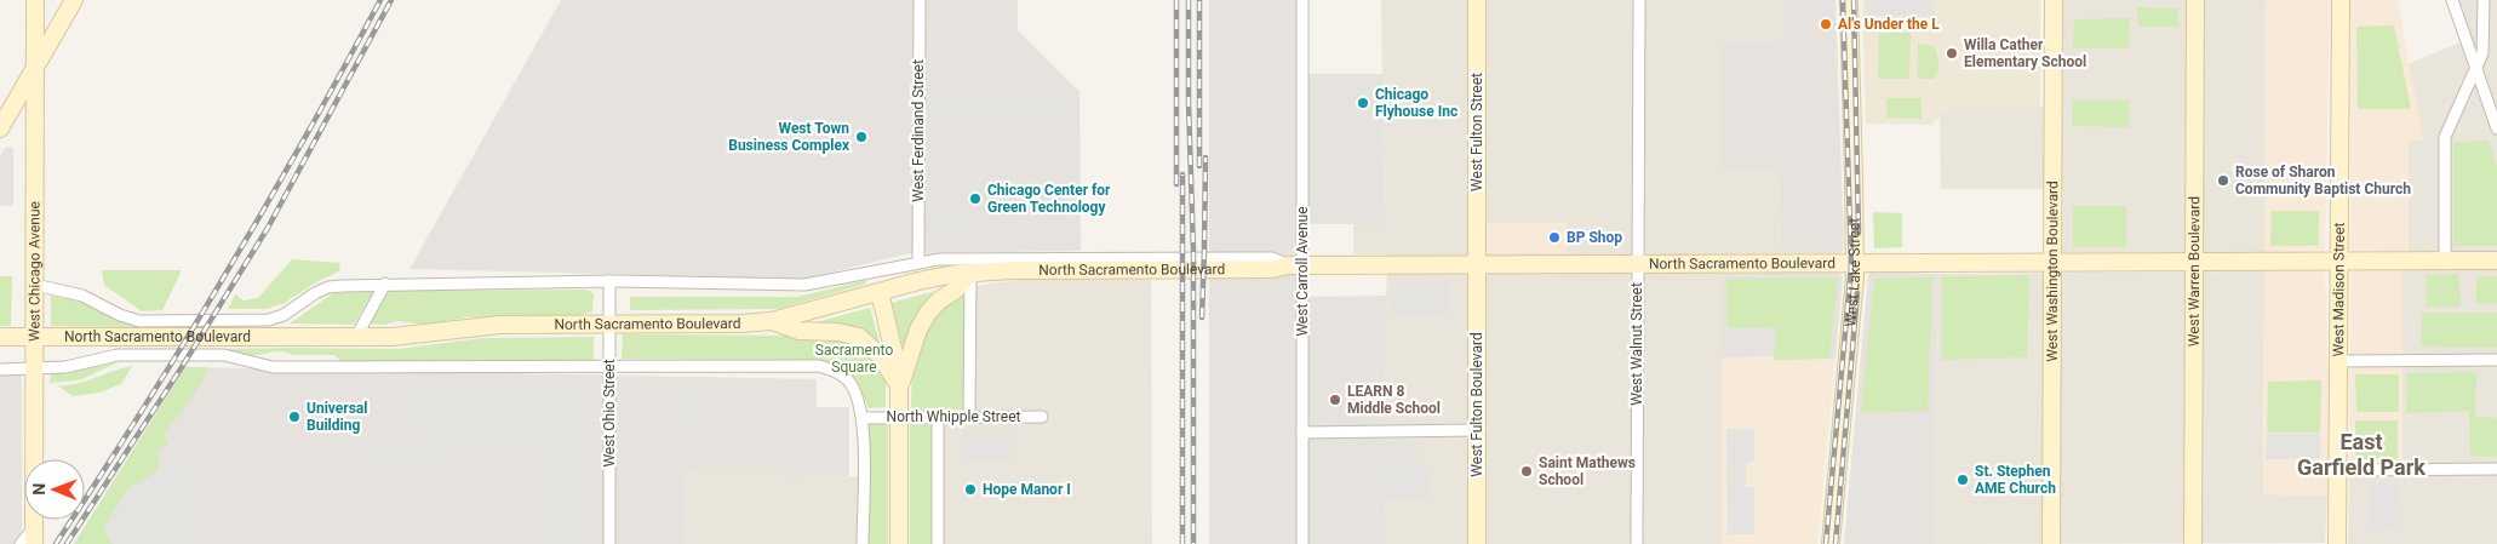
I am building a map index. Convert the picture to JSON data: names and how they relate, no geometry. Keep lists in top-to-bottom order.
{
  "streets": {
    "street": [
      "West Ferdinand Street",
      "West Fulton Street",
      "North Sacramento Boulevard",
      "West Carroll Avenue",
      "West Chicago Avenue",
      "West Lake Street",
      "West Washington Boulevard",
      "West Warren Boulevard",
      "West Madison Street",
      "West Walnut Street",
      "West Fulton Boulevard",
      "West Ohio Street",
      "North Whipple Street"
    ]
  },
  "crossings": [
    ["West Ferdinand Street", "North Sacramento Boulevard"],
    ["West Fulton Street", "North Sacramento Boulevard"],
    ["West Fulton Street", "West Fulton Boulevard"],
    ["North Sacramento Boulevard", "West Carroll Avenue"],
    ["North Sacramento Boulevard", "West Chicago Avenue"],
    ["North Sacramento Boulevard", "West Lake Street"],
    ["North Sacramento Boulevard", "West Washington Boulevard"],
    ["North Sacramento Boulevard", "West Warren Boulevard"],
    ["North Sacramento Boulevard", "West Madison Street"],
    ["North Sacramento Boulevard", "West Walnut Street"],
    ["North Sacramento Boulevard", "West Fulton Boulevard"],
    ["North Sacramento Boulevard", "West Ohio Street"],
    ["North Sacramento Boulevard", "North Whipple Street"]
  ],
  "districts": ["East Garfield Park"],
  "parks": ["Sacramento Square"],
  "places": [
    "Al's Under the L",
    "Willa Cather Elementary School",
    "Chicago Flyhouse Inc",
    "West Town Business Complex",
    "Rose of Sharon Community Baptist Church",
    "Chicago Center for Green Technology",
    "BP Shop",
    "LEARN 8 Middle School",
    "Universal Building",
    "Saint Mathews School",
    "St. Stephen AME Church",
    "Hope Manor I"
  ],
  "north": "left"
}
